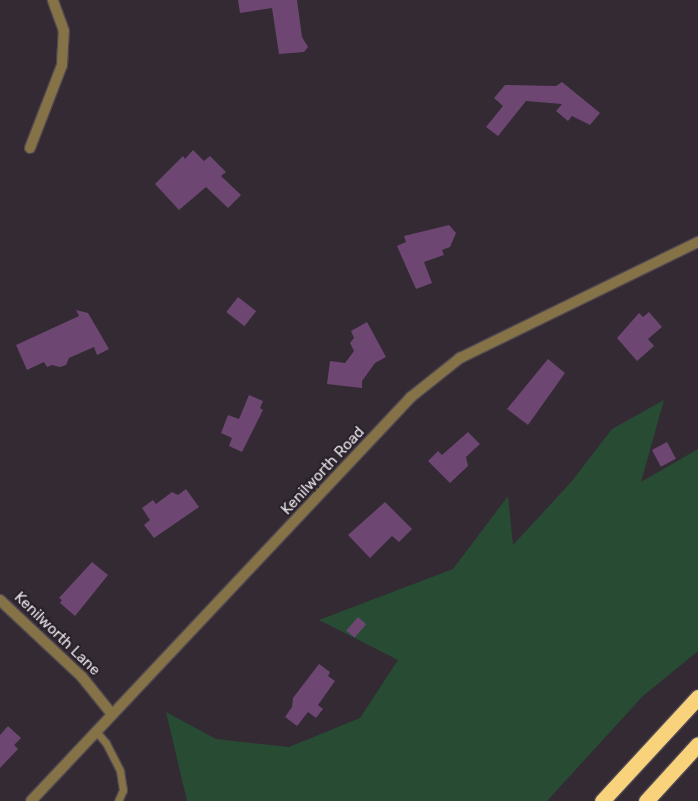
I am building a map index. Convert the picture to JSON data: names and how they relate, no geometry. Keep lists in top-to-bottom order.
{
  "streets": {
    "street": ["Kenilworth Road", "Kenilworth Lane"]
  },
  "crossings": [
    ["Kenilworth Road", "Kenilworth Lane"]
  ]
}
